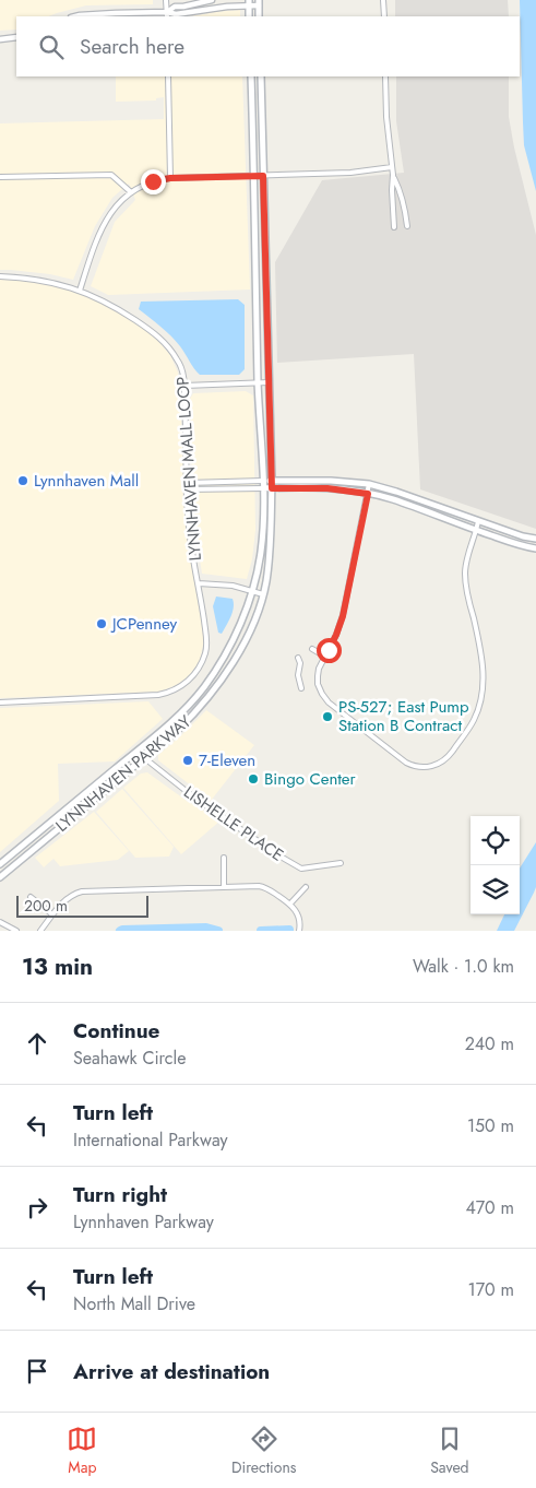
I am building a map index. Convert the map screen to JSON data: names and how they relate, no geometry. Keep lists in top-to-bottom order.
{
  "streets": {
    "main road": ["LYNNHAVEN PARKWAY"],
    "street": ["LYNNHAVEN MALL LOOP", "LISHELLE PLACE"]
  },
  "crossings": [
    ["LYNNHAVEN PARKWAY", "LISHELLE PLACE"]
  ],
  "places": [
    "Lynnhaven Mall",
    "JCPenney",
    "PS-527; East Pump Station B Contract",
    "7-Eleven",
    "Bingo Center"
  ],
  "scale_bar": "200 m",
  "page": {
    "search": "Search here",
    "scale": "200 m",
    "heading": ["13 min", "Walk · 1.0 km"],
    "list": [
      ["Continue", "Seahawk Circle", "240 m"],
      ["Turn left", "International Parkway", "150 m"],
      ["Turn right", "Lynnhaven Parkway", "470 m"],
      ["Turn left", "North Mall Drive", "170 m"],
      "Arrive at destination"
    ],
    "nav": ["Map", "Directions", "Saved"]
  }
}
